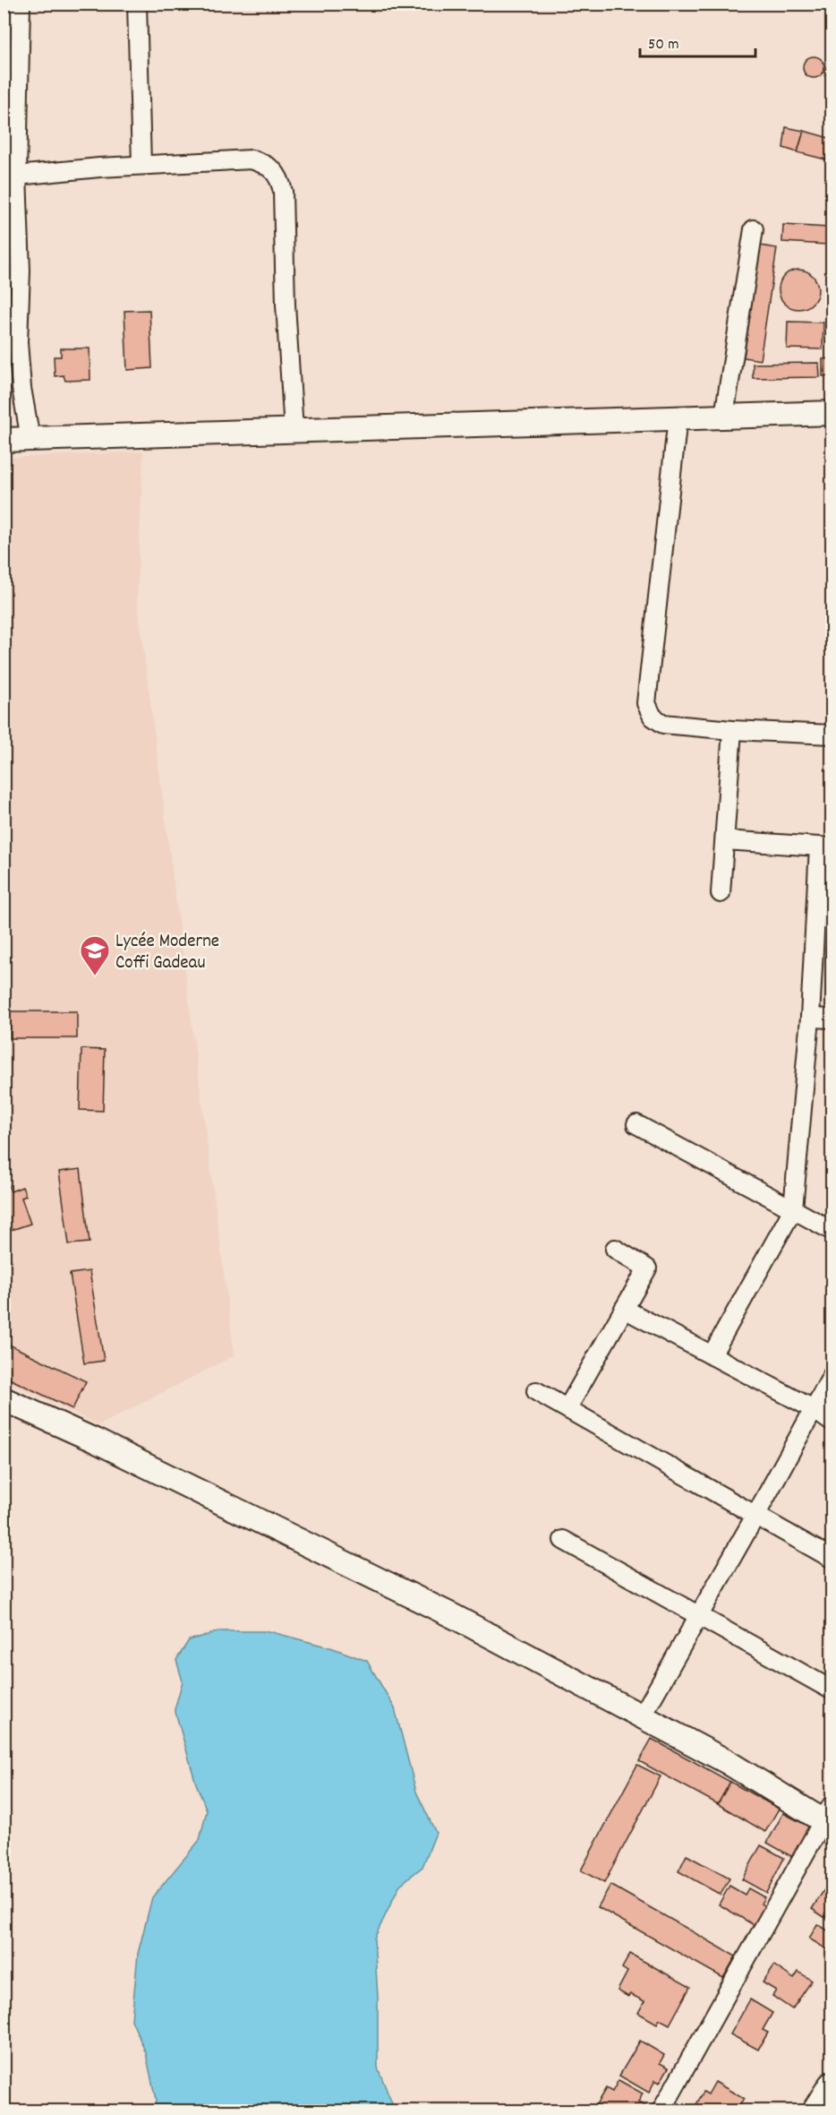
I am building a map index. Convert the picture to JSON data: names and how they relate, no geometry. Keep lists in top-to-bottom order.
{
  "places": {
    "school or university": ["Lycée Moderne Coffi Gadeau"]
  },
  "scale_bar": "50 m"
}
